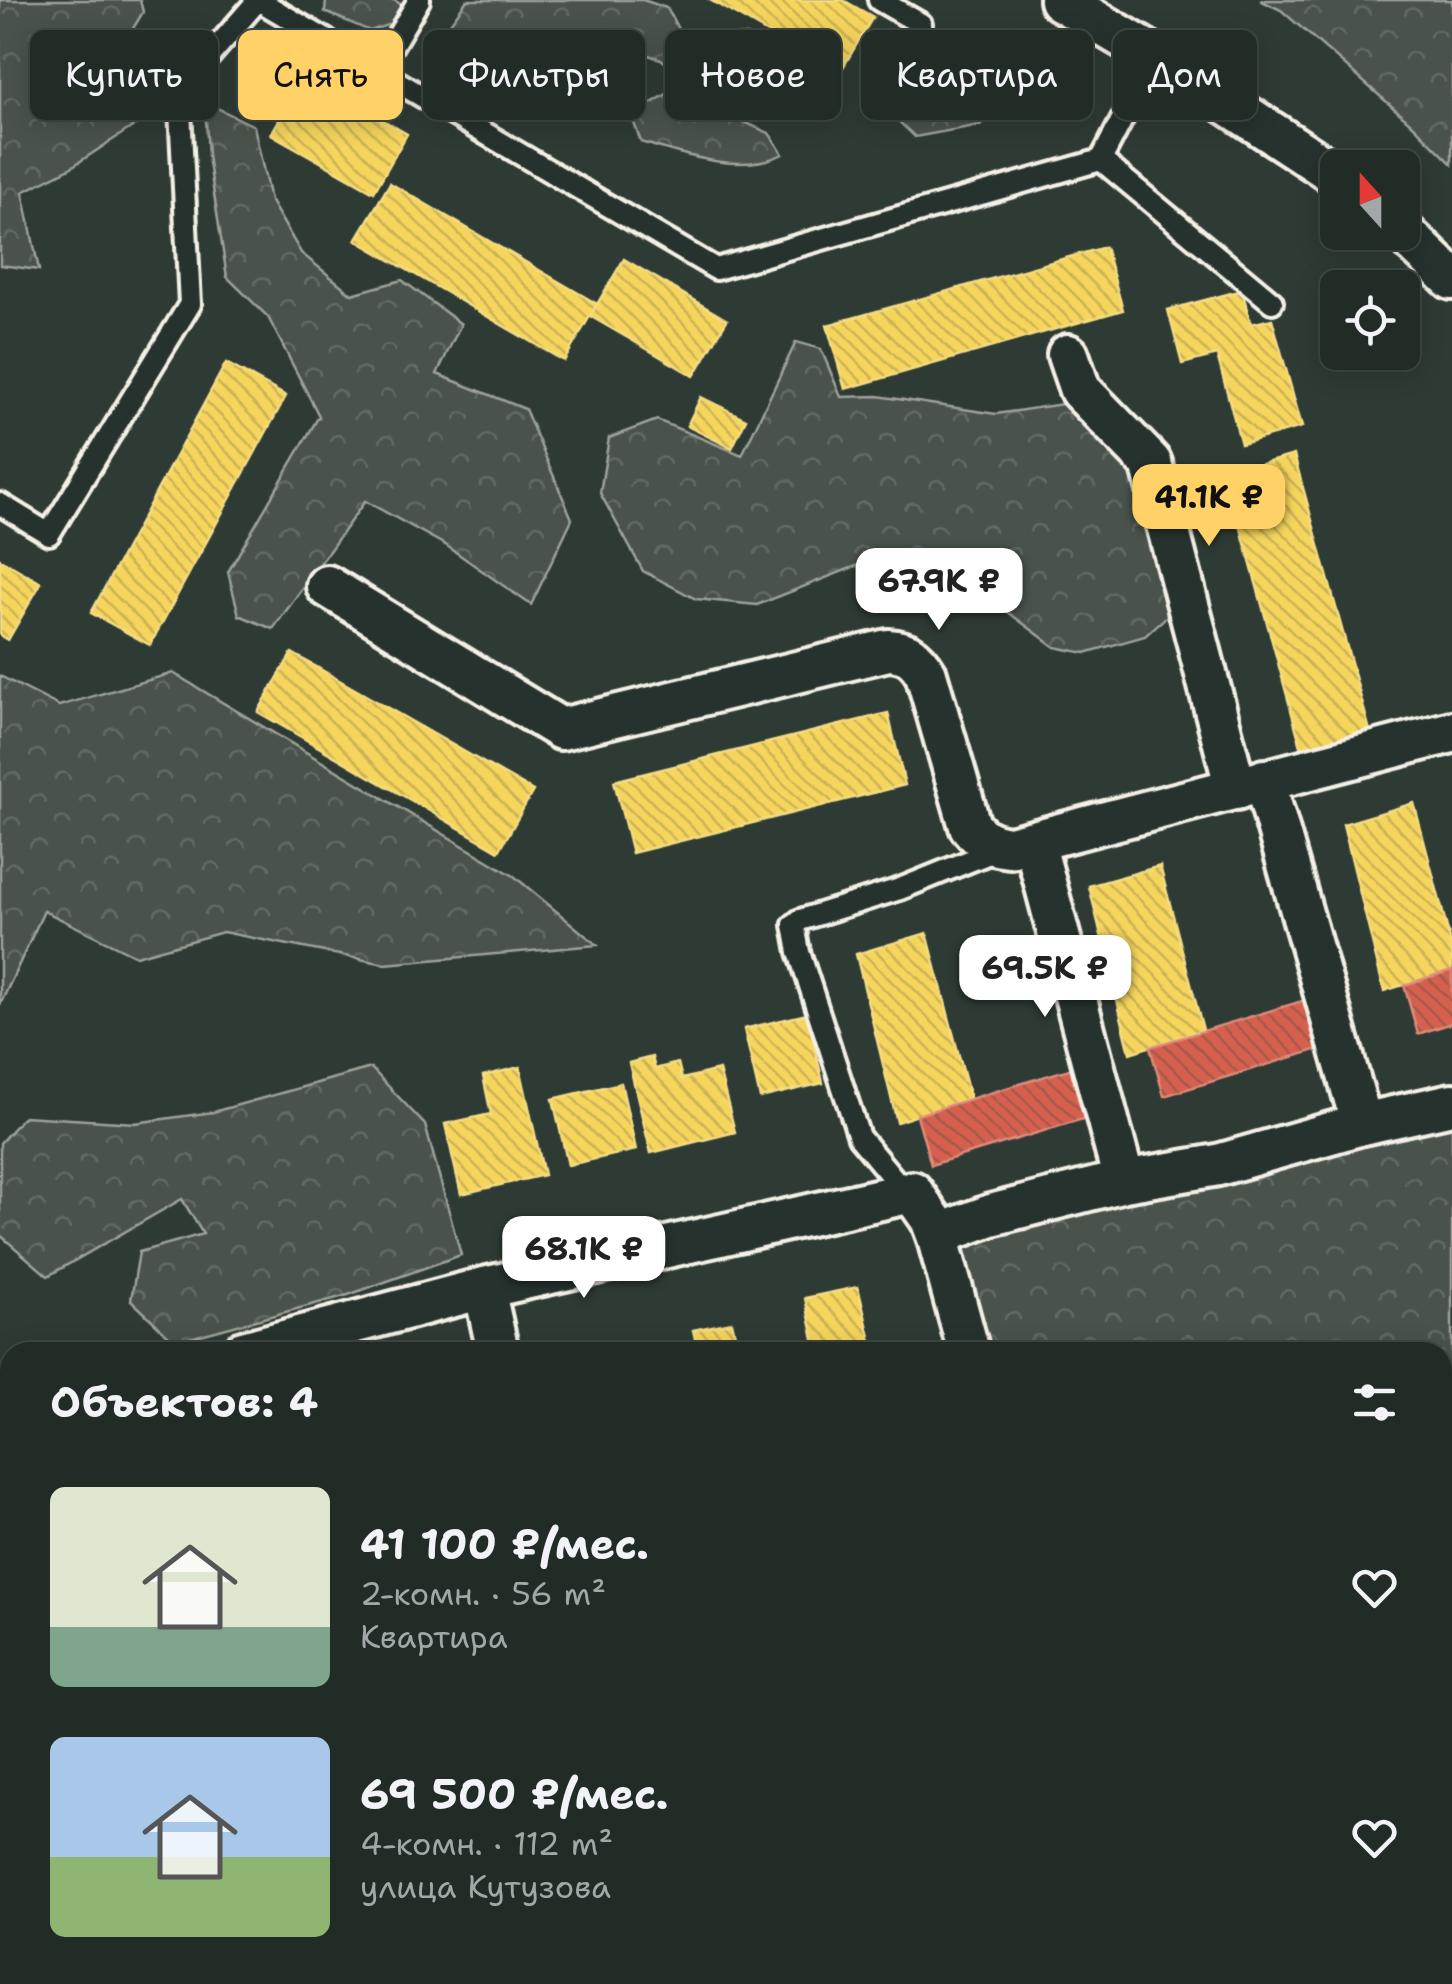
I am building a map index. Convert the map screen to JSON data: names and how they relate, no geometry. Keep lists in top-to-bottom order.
{
  "north": "top",
  "page": {
    "chip": [
      "Купить",
      "Снять",
      "Фильтры",
      "Новое",
      "Квартира",
      "Дом"
    ],
    "price": [
      "41.1K ₽",
      "67.9K ₽",
      "69.5K ₽",
      "68.1K ₽"
    ],
    "heading": "Объектов: 4",
    "list": [
      {
        "name": "41 100 ₽/мес.",
        "note": "2-комн. · 56 m² · Квартира"
      },
      {
        "name": "69 500 ₽/мес.",
        "note": "4-комн. · 112 m² · улица Кутузова"
      }
    ]
  }
}
